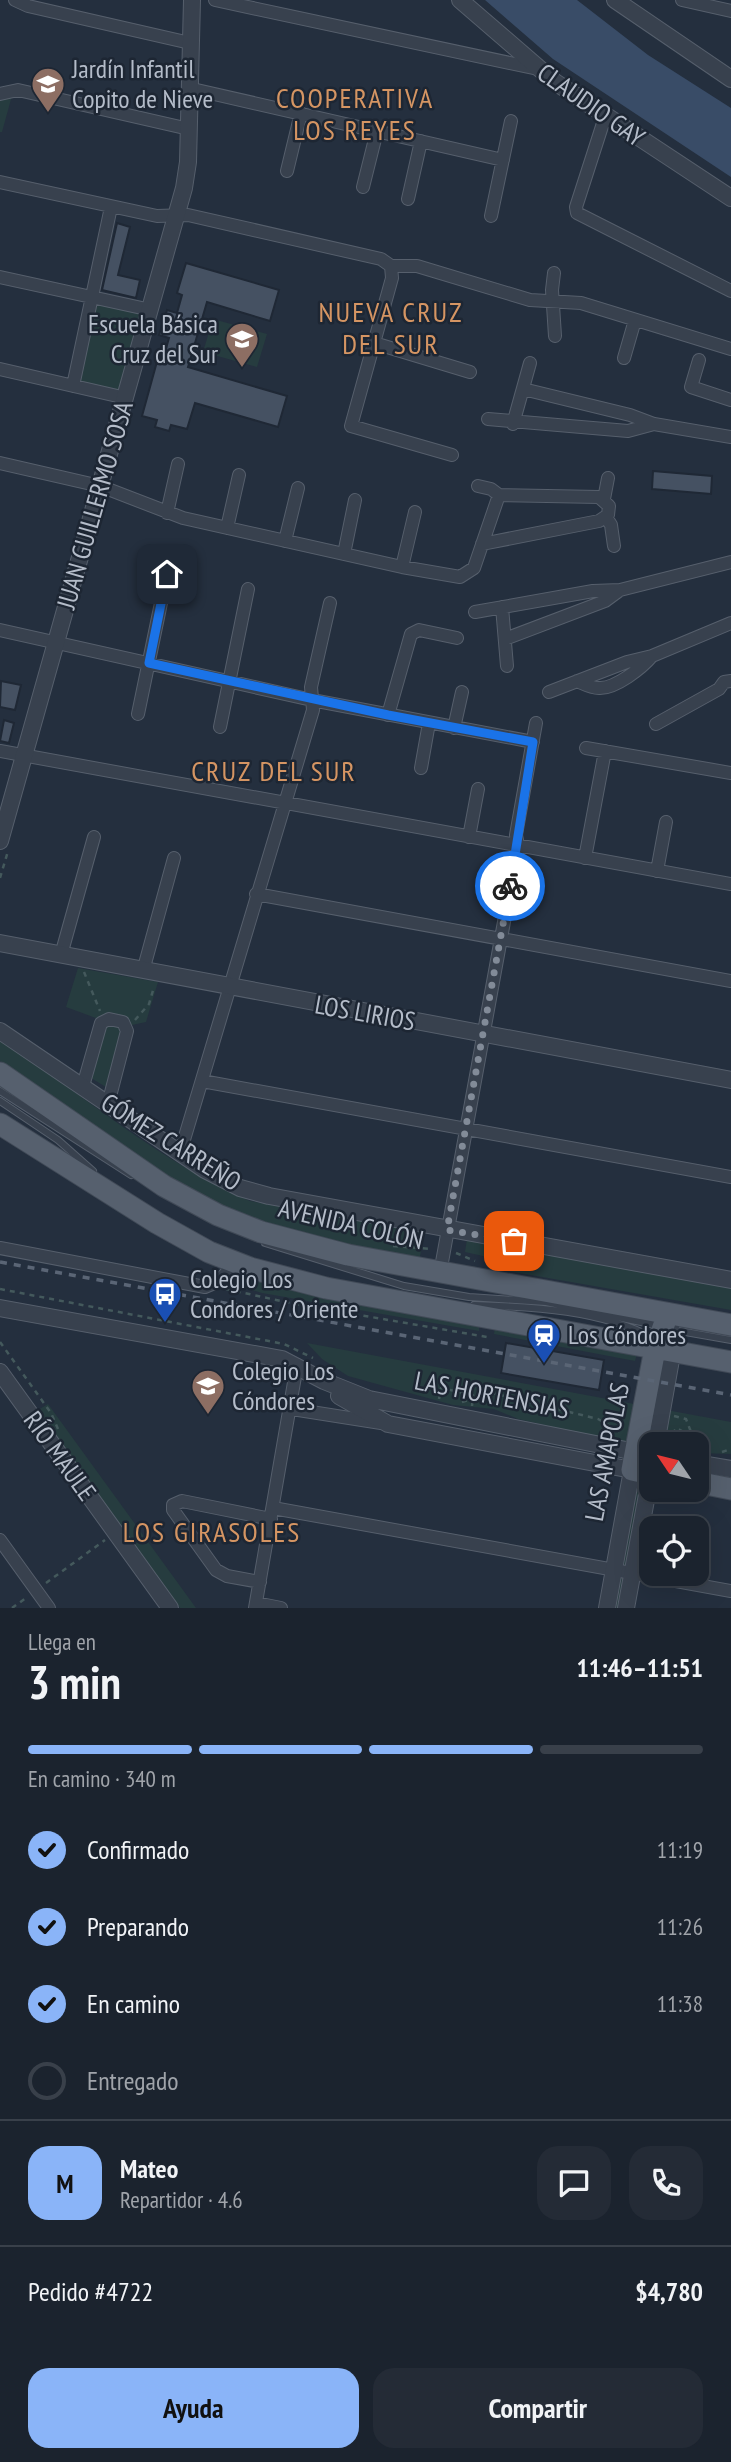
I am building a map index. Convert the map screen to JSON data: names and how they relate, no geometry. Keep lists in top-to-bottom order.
{
  "streets": {
    "main road": ["AVENIDA COLÓN", "LAS AMAPOLAS"],
    "street": [
      "CLAUDIO GAY",
      "JUAN GUILLERMO SOSA",
      "LOS LIRIOS",
      "GÓMEZ CARREÑO",
      "LAS HORTENSIAS",
      "RÍO MAULE"
    ]
  },
  "crossings": [
    ["AVENIDA COLÓN", "LAS AMAPOLAS"]
  ],
  "districts": [
    "COOPERATIVA LOS REYES",
    "NUEVA CRUZ DEL SUR",
    "CRUZ DEL SUR",
    "LOS GIRASOLES"
  ],
  "places": {
    "school or university": ["Jardín Infantil Copito de Nieve", "Escuela Básica Cruz del Sur", "Colegio Los Cóndores"],
    "bus stop": ["Colegio Los Condores / Oriente"],
    "station": ["Los Cóndores"]
  },
  "north": "top left",
  "page": {
    "heading": ["3 min", "Llega en", "11:46–11:51"],
    "panel": [
      "Mateo",
      "Repartidor · 4.6",
      "Pedido #4722",
      "$4,780"
    ],
    "bar": "En camino · 340 m",
    "list": [
      ["Confirmado", "11:19"],
      ["Preparando", "11:26"],
      ["En camino", "11:38"],
      "Entregado"
    ],
    "round": "M",
    "buttons": ["Ayuda", "Compartir"]
  }
}
